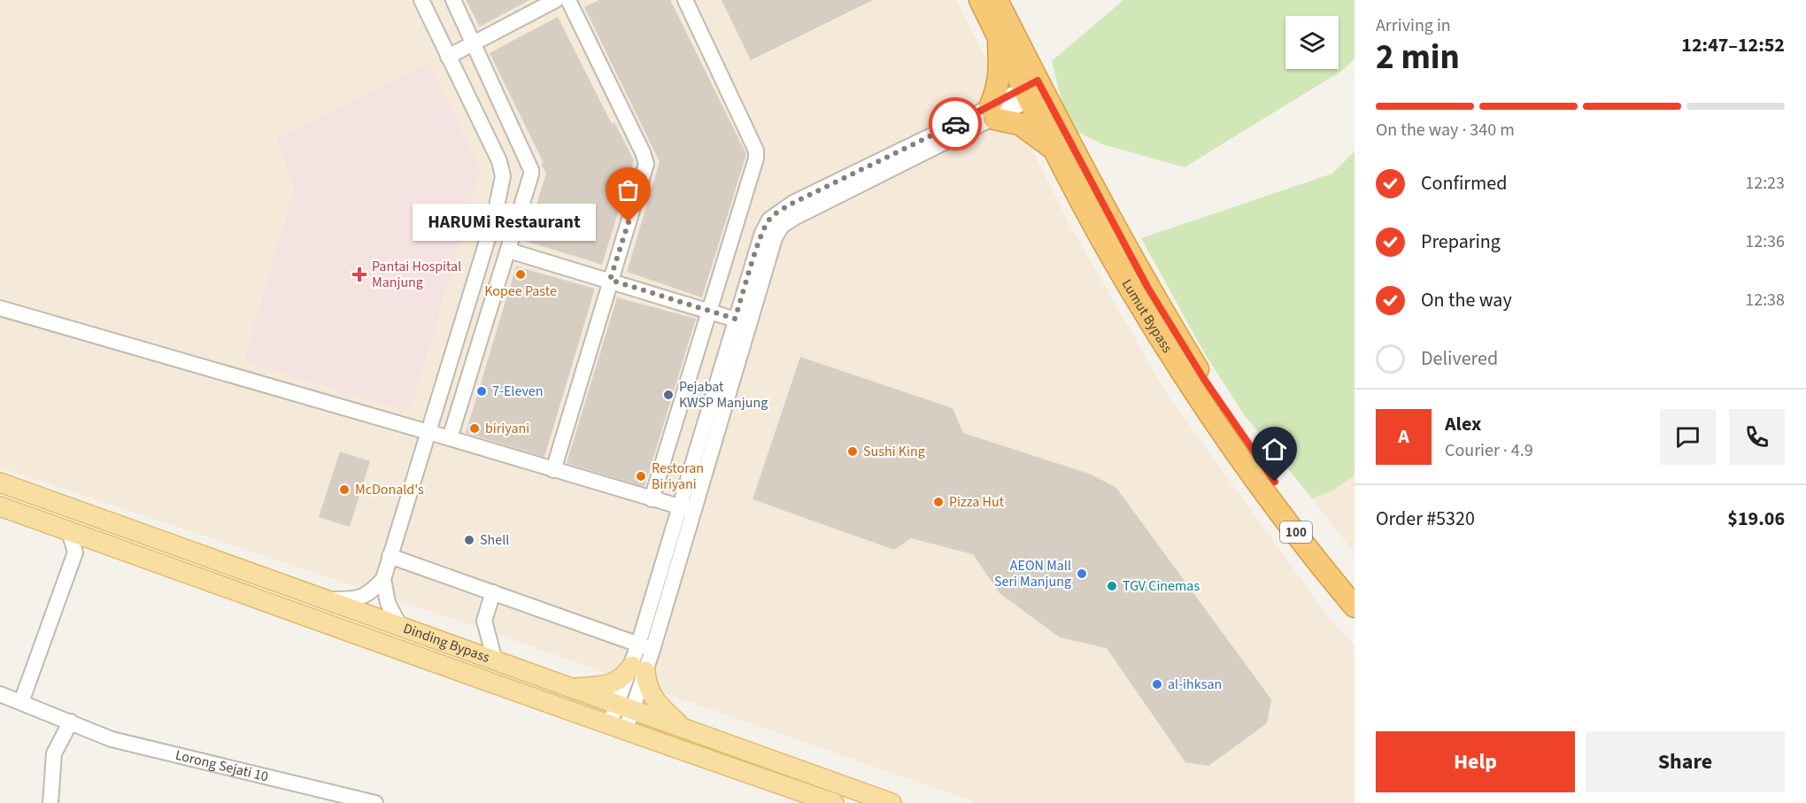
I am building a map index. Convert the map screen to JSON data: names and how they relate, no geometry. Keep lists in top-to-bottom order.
{
  "streets": {
    "highway": ["Lumut Bypass", "100"],
    "main road": ["Dinding Bypass"],
    "street": ["Lorong Sejati 10"]
  },
  "places": {
    "other": [
      "HARUMi Restaurant",
      "Kopee Paste",
      "7-Eleven",
      "Pejabat KWSP Manjung",
      "biriyani",
      "Sushi King",
      "Restoran Biriyani",
      "McDonald's",
      "Pizza Hut",
      "Shell",
      "AEON Mall Seri Manjung",
      "TGV Cinemas",
      "al-ihksan"
    ],
    "health": ["Pantai Hospital Manjung"]
  },
  "page": {
    "heading": ["2 min", "Arriving in", "12:47–12:52"],
    "panel": [
      "Alex",
      "Courier · 4.9",
      "Order #5320",
      "$19.06"
    ],
    "bar": "On the way · 340 m",
    "list": [
      ["Confirmed", "12:23"],
      ["Preparing", "12:36"],
      ["On the way", "12:38"],
      "Delivered"
    ],
    "bubble": "HARUMi Restaurant",
    "round": "A",
    "buttons": ["Help", "Share"]
  }
}
